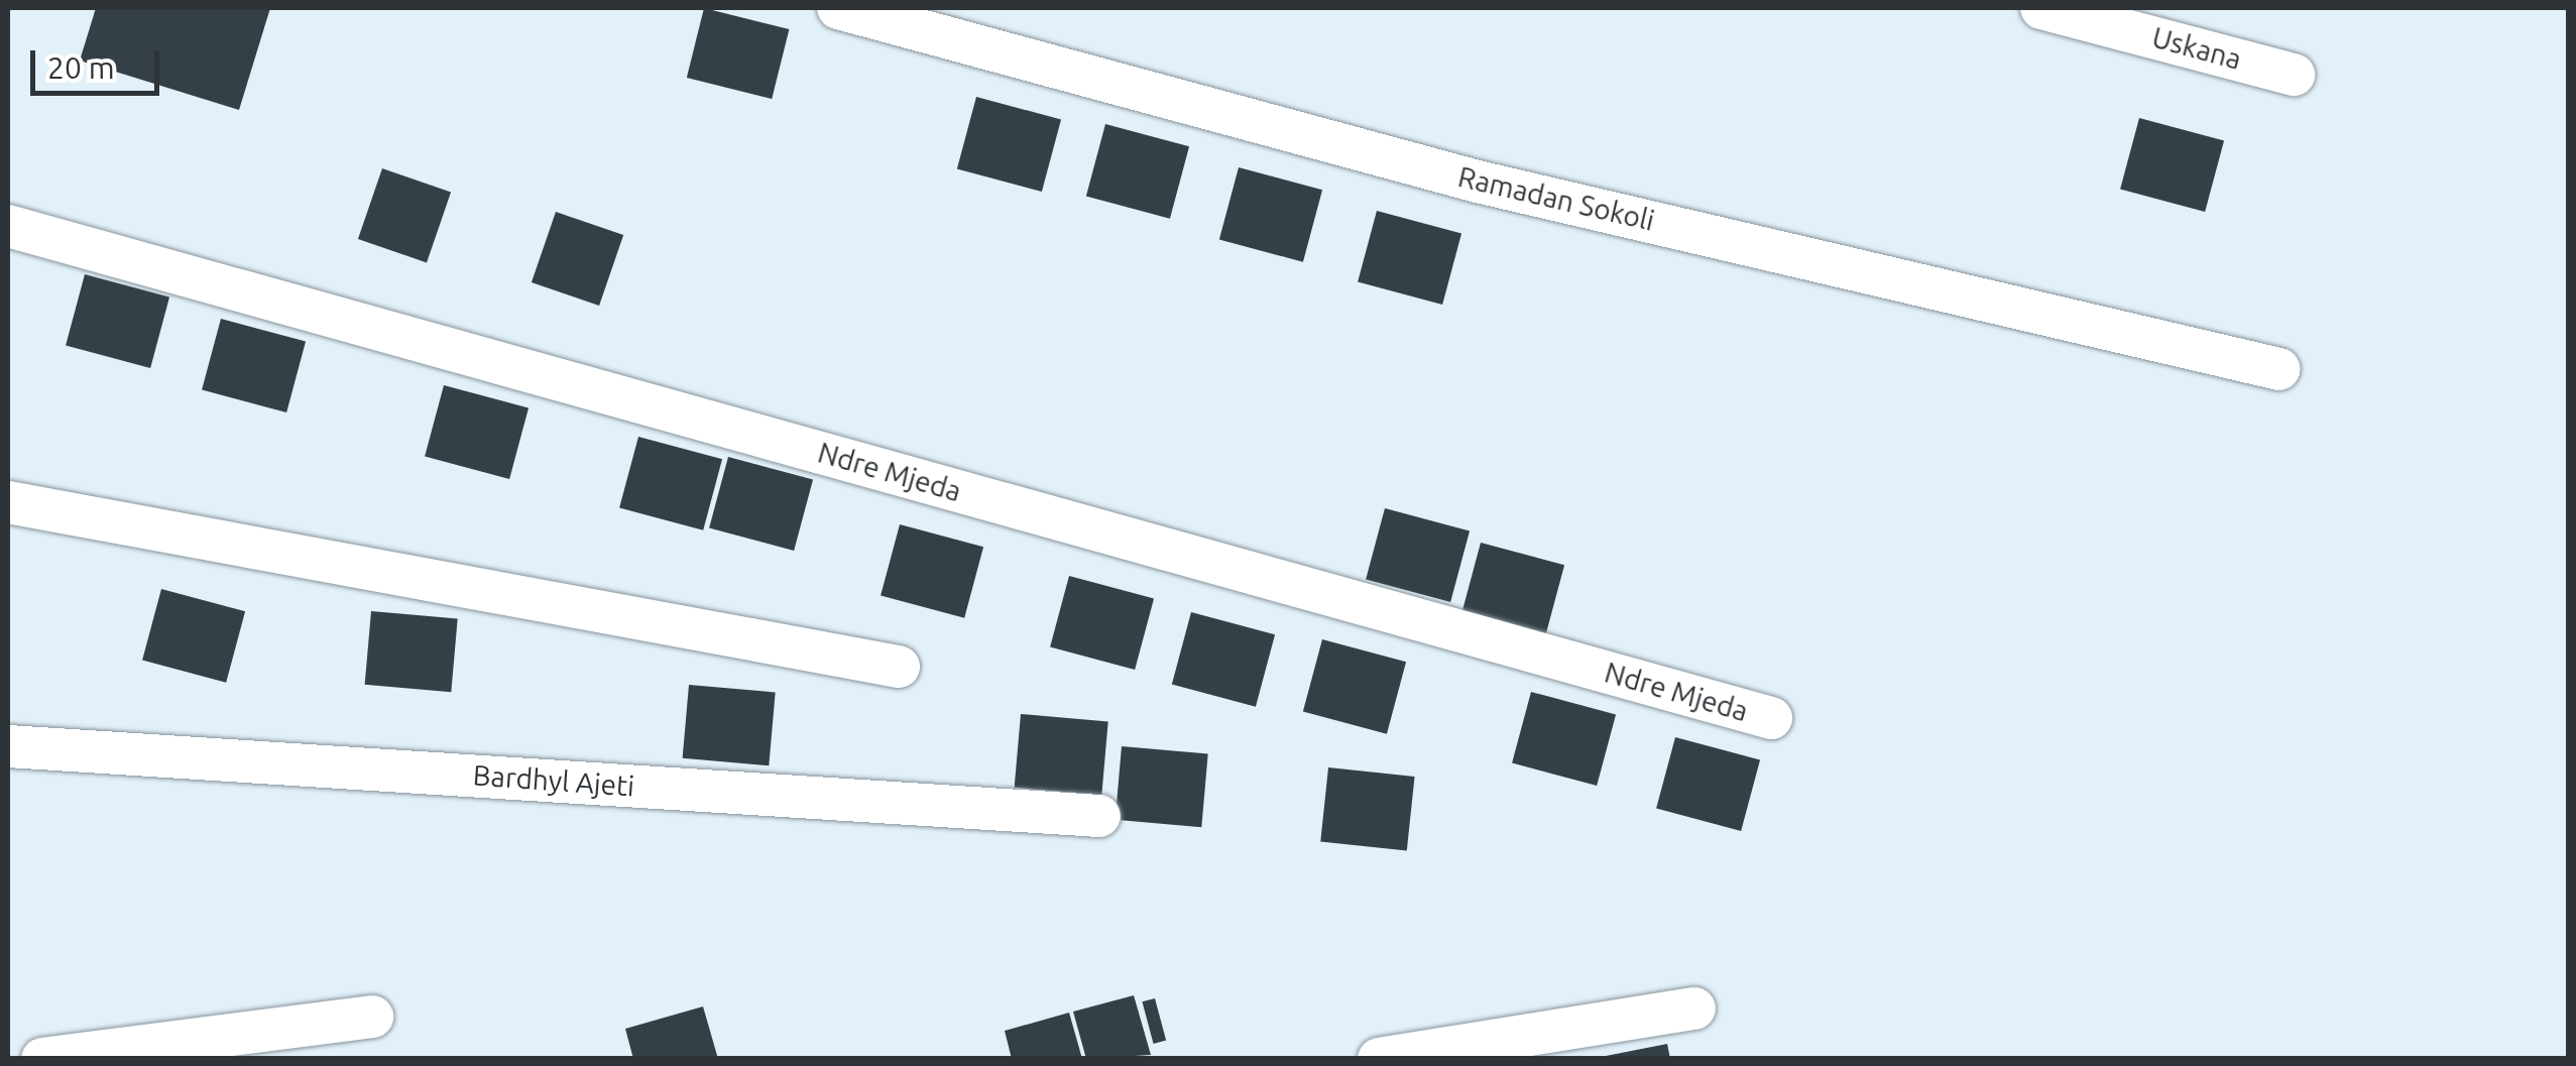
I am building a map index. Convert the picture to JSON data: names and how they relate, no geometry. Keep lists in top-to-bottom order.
{
  "streets": {
    "street": [
      "Uskana",
      "Ramadan Sokoli",
      "Ndre Mjeda",
      "Bardhyl Ajeti"
    ]
  },
  "scale_bar": "20 m"
}
